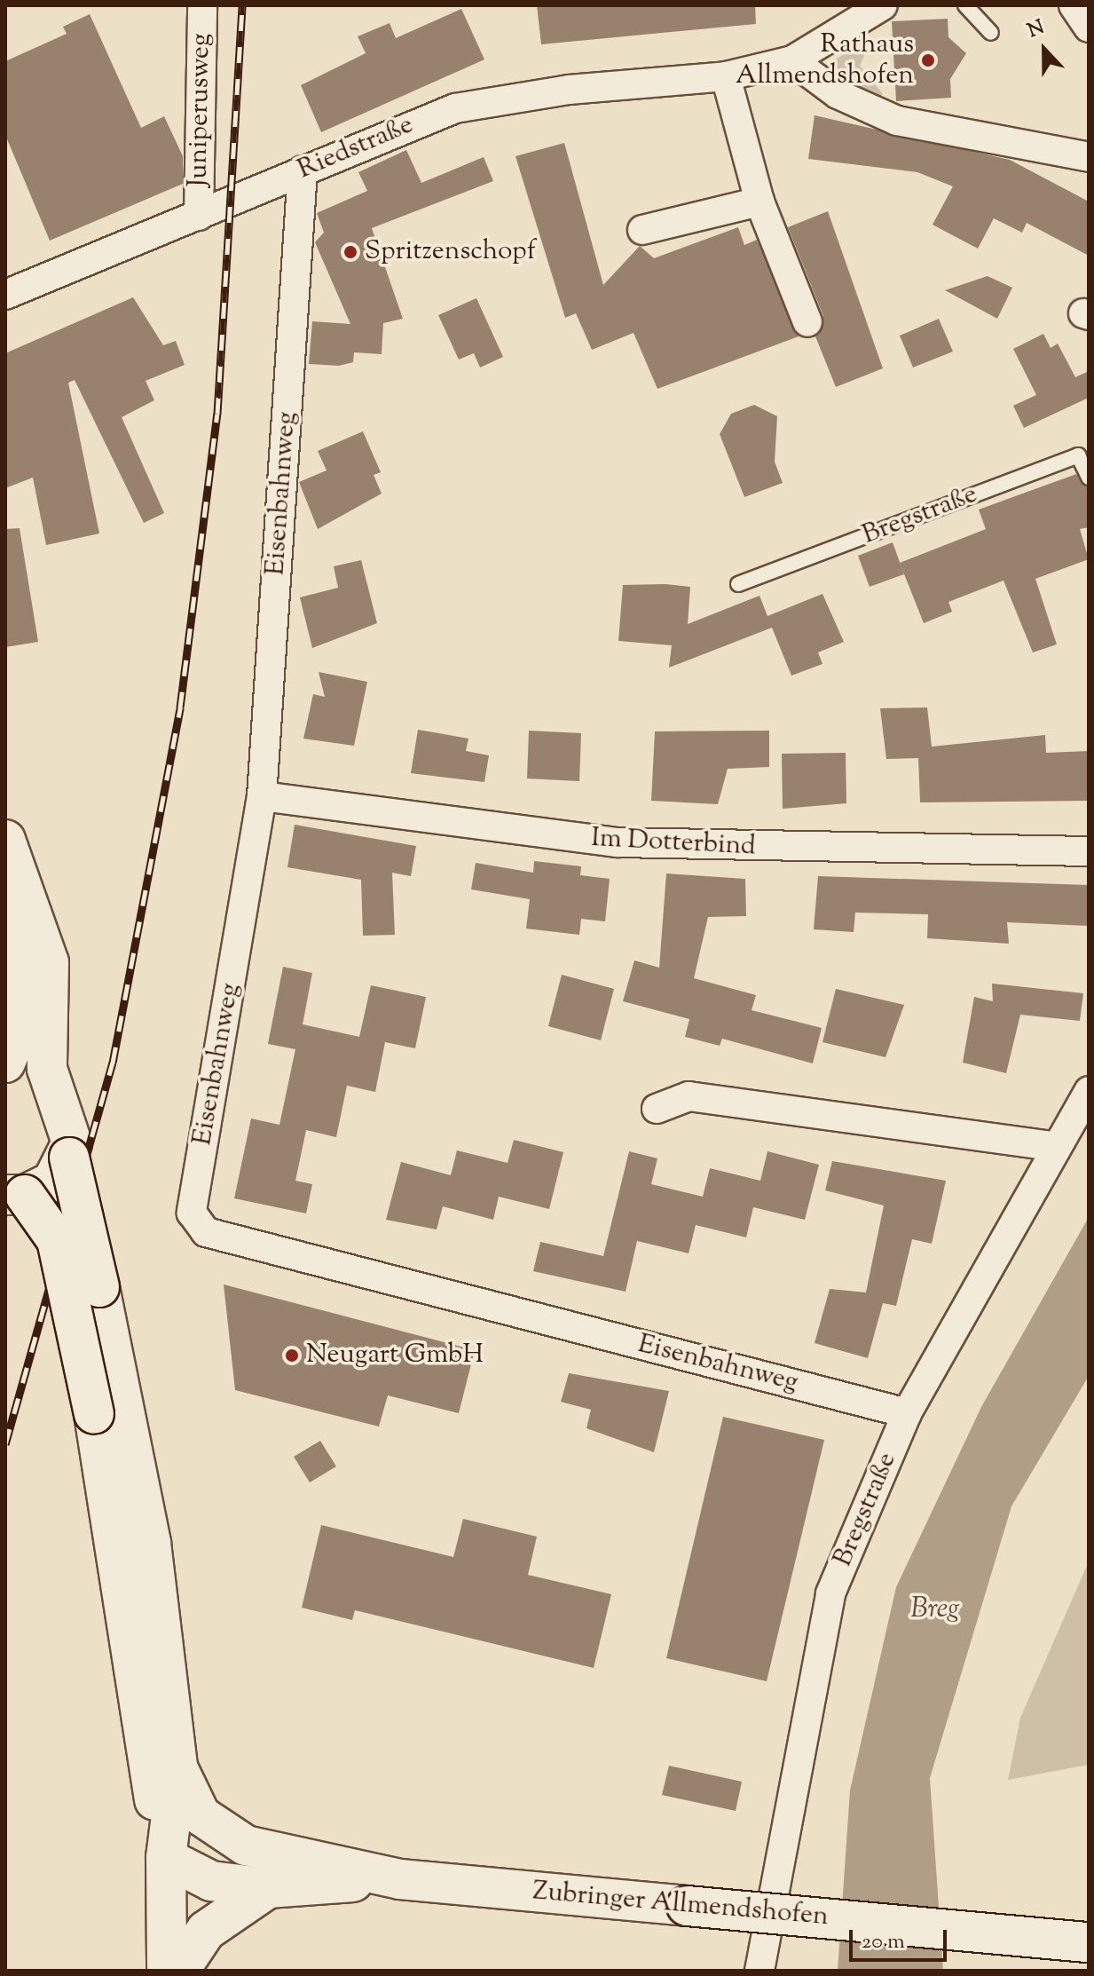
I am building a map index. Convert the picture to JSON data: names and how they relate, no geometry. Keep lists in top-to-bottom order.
{
  "streets": {
    "main road": ["Zubringer Allmendshofen"],
    "street": [
      "Juniperusweg",
      "Riedstraße",
      "Eisenbahnweg",
      "Bregstraße",
      "Im Dotterbind"
    ]
  },
  "crossings": [
    ["Juniperusweg", "Riedstraße"],
    ["Riedstraße", "Eisenbahnweg"],
    ["Eisenbahnweg", "Bregstraße"],
    ["Eisenbahnweg", "Im Dotterbind"]
  ],
  "water": ["Breg"],
  "places": ["Rathaus Allmendshofen", "Spritzenschopf", "Neugart GmbH"],
  "scale_bar": "20 m",
  "north": "top"
}
